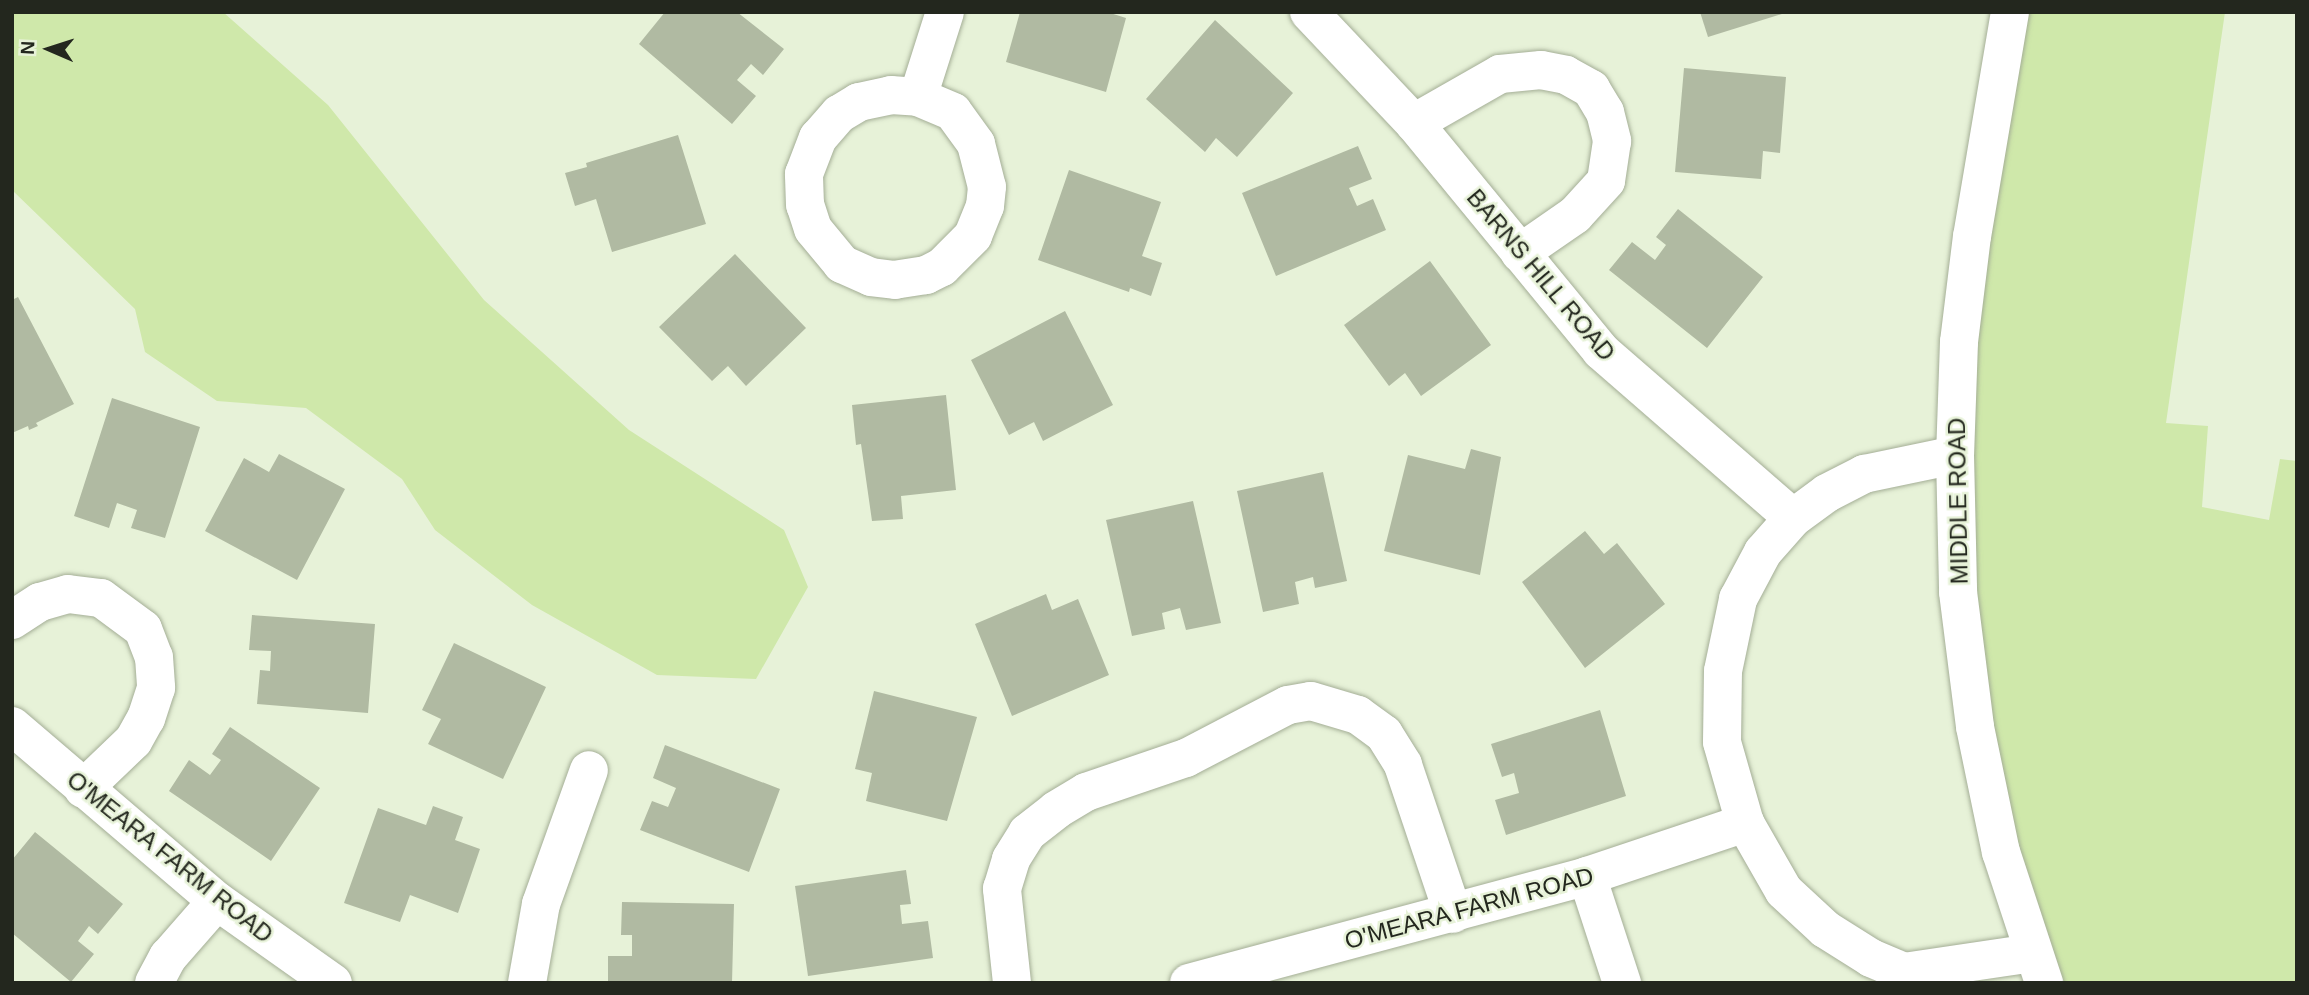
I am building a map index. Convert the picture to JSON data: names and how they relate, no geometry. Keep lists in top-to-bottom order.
{
  "streets": {
    "street": ["BARNS HILL ROAD", "MIDDLE ROAD", "O'MEARA FARM ROAD"]
  },
  "north": "left"
}
